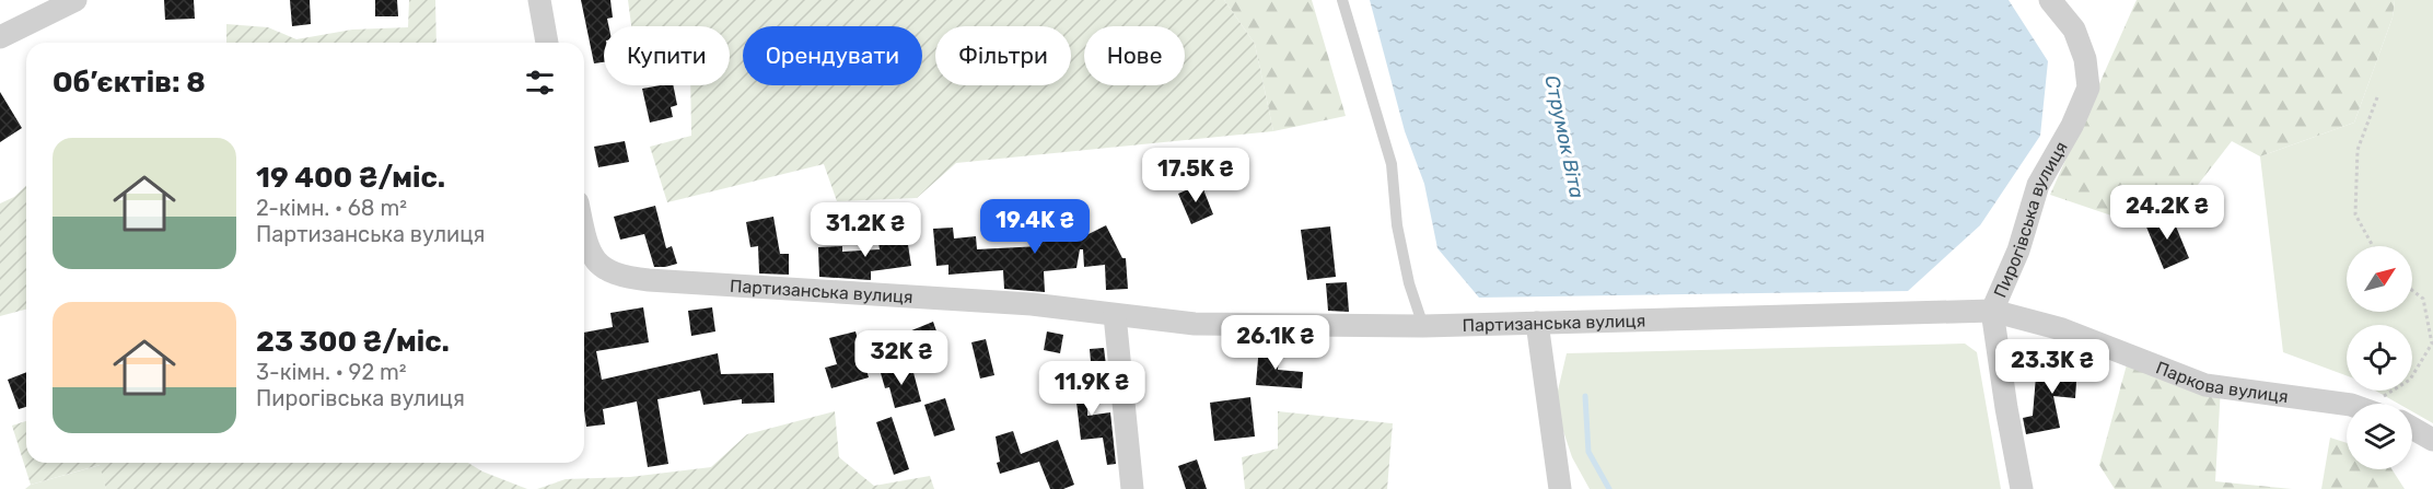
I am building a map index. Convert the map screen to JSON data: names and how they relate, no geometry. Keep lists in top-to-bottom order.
{
  "streets": {
    "street": ["Пирогівська вулиця", "Партизанська вулиця", "Паркова вулиця"]
  },
  "crossings": [
    ["Пирогівська вулиця", "Партизанська вулиця"],
    ["Пирогівська вулиця", "Паркова вулиця"],
    ["Партизанська вулиця", "Паркова вулиця"]
  ],
  "water": ["Струмок Віта"],
  "north": "top right",
  "page": {
    "chip": [
      "Купити",
      "Орендувати",
      "Фільтри",
      "Нове"
    ],
    "heading": "Об’єктів: 8",
    "list": [
      {
        "name": "19 400 ₴/міс.",
        "note": "2-кімн. · 68 m² · Партизанська вулиця"
      },
      {
        "name": "23 300 ₴/міс.",
        "note": "3-кімн. · 92 m² · Пирогівська вулиця"
      }
    ],
    "price": [
      "17.5K ₴",
      "24.2K ₴",
      "19.4K ₴",
      "31.2K ₴",
      "26.1K ₴",
      "32K ₴",
      "23.3K ₴",
      "11.9K ₴"
    ]
  }
}
